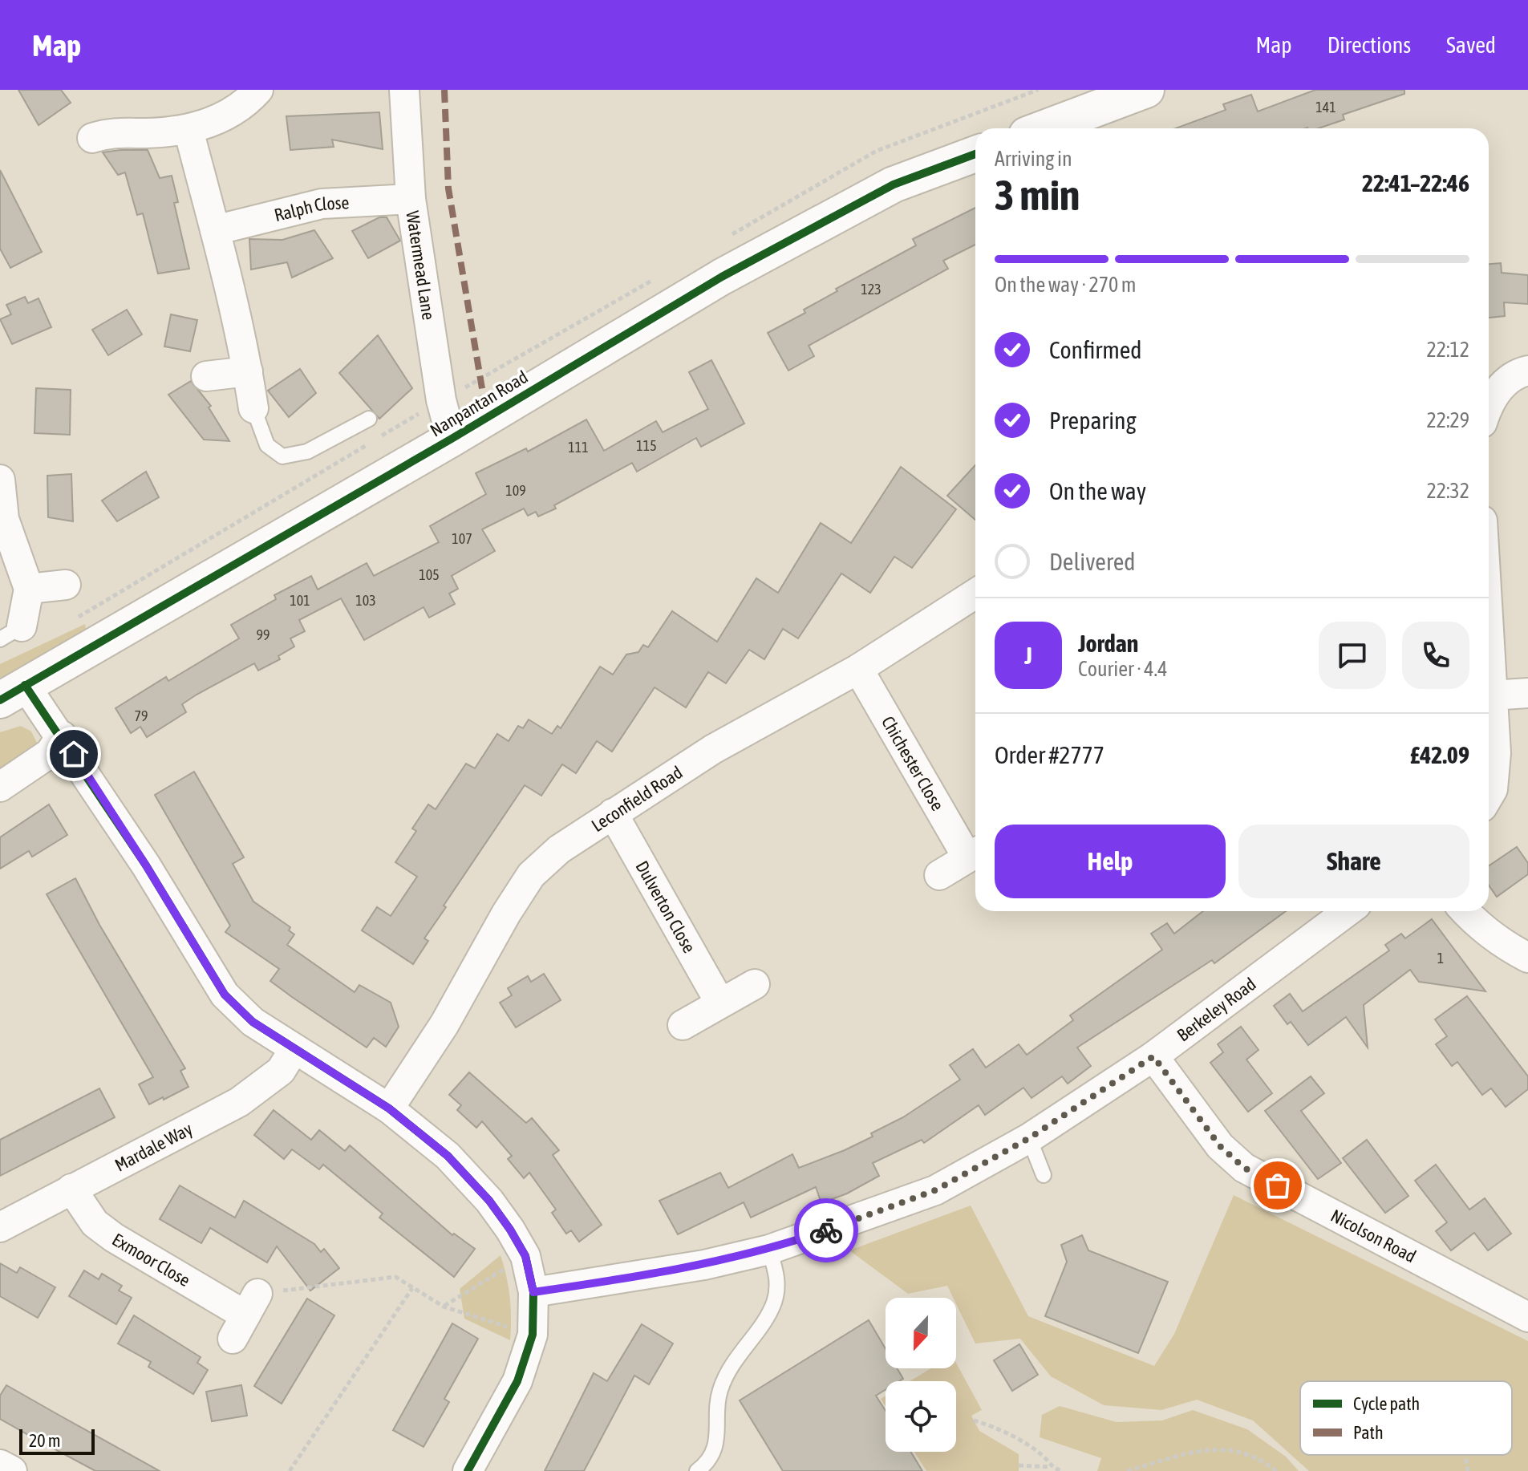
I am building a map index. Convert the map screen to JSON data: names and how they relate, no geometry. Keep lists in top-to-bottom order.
{
  "streets": {
    "street": [
      "Ralph Close",
      "Watermead Lane",
      "Nanpantan Road",
      "Chichester Close",
      "Leconfield Road",
      "Dulverton Close",
      "Berkeley Road",
      "Mardale Way",
      "Nicolson Road",
      "Exmoor Close"
    ]
  },
  "crossings": [
    ["Ralph Close", "Watermead Lane"],
    ["Watermead Lane", "Nanpantan Road"],
    ["Chichester Close", "Leconfield Road"],
    ["Leconfield Road", "Dulverton Close"],
    ["Berkeley Road", "Nicolson Road"],
    ["Mardale Way", "Exmoor Close"]
  ],
  "house_numbers": [
    "141",
    "123",
    "115",
    "111",
    "109",
    "107",
    "105",
    "101",
    "103",
    "99",
    "79",
    "1"
  ],
  "legend": ["Cycle path", "Path"],
  "scale_bar": "20 m",
  "north": "bottom",
  "page": {
    "header": "Map",
    "nav": ["Map", "Directions", "Saved"],
    "heading": ["3 min", "Arriving in", "22:41–22:46"],
    "panel": [
      "Jordan",
      "Courier · 4.4",
      "Order #2777",
      "£42.09"
    ],
    "bar": "On the way · 270 m",
    "list": [
      ["Confirmed", "22:12"],
      ["Preparing", "22:29"],
      ["On the way", "22:32"],
      "Delivered"
    ],
    "round": "J",
    "buttons": ["Help", "Share"],
    "scale": "20 m"
  }
}
